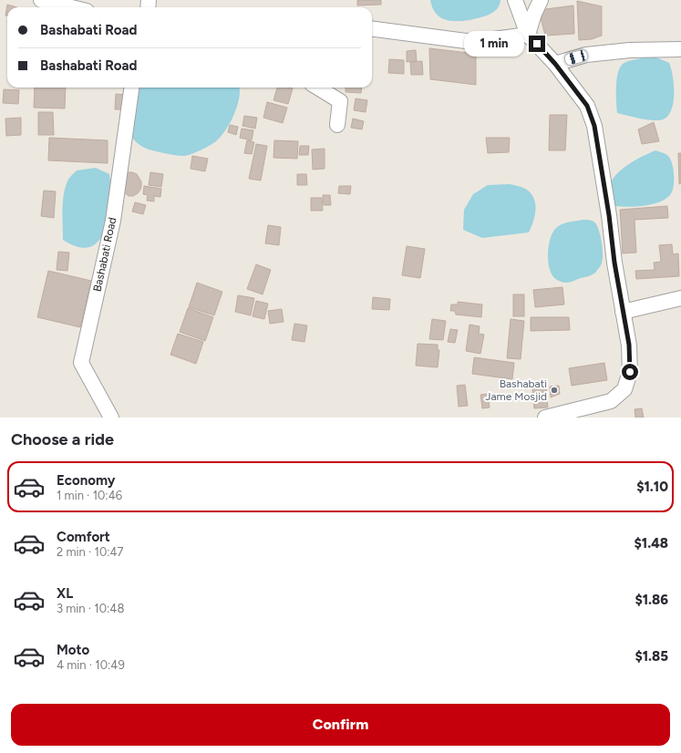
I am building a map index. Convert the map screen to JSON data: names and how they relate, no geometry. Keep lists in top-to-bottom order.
{
  "streets": {
    "street": ["Bashabati Road"]
  },
  "places": ["Bashabati Jame Mosjid"],
  "page": {
    "banner": ["Bashabati Road", "Bashabati Road"],
    "bubble": "1 min",
    "heading": "Choose a ride",
    "list": [
      {
        "name": "Economy",
        "note": "1 min · 10:46",
        "value": "$1.10"
      },
      {
        "name": "Comfort",
        "note": "2 min · 10:47",
        "value": "$1.48"
      },
      {
        "name": "XL",
        "note": "3 min · 10:48",
        "value": "$1.86"
      },
      {
        "name": "Moto",
        "note": "4 min · 10:49",
        "value": "$1.85"
      }
    ],
    "buttons": "Confirm"
  }
}
